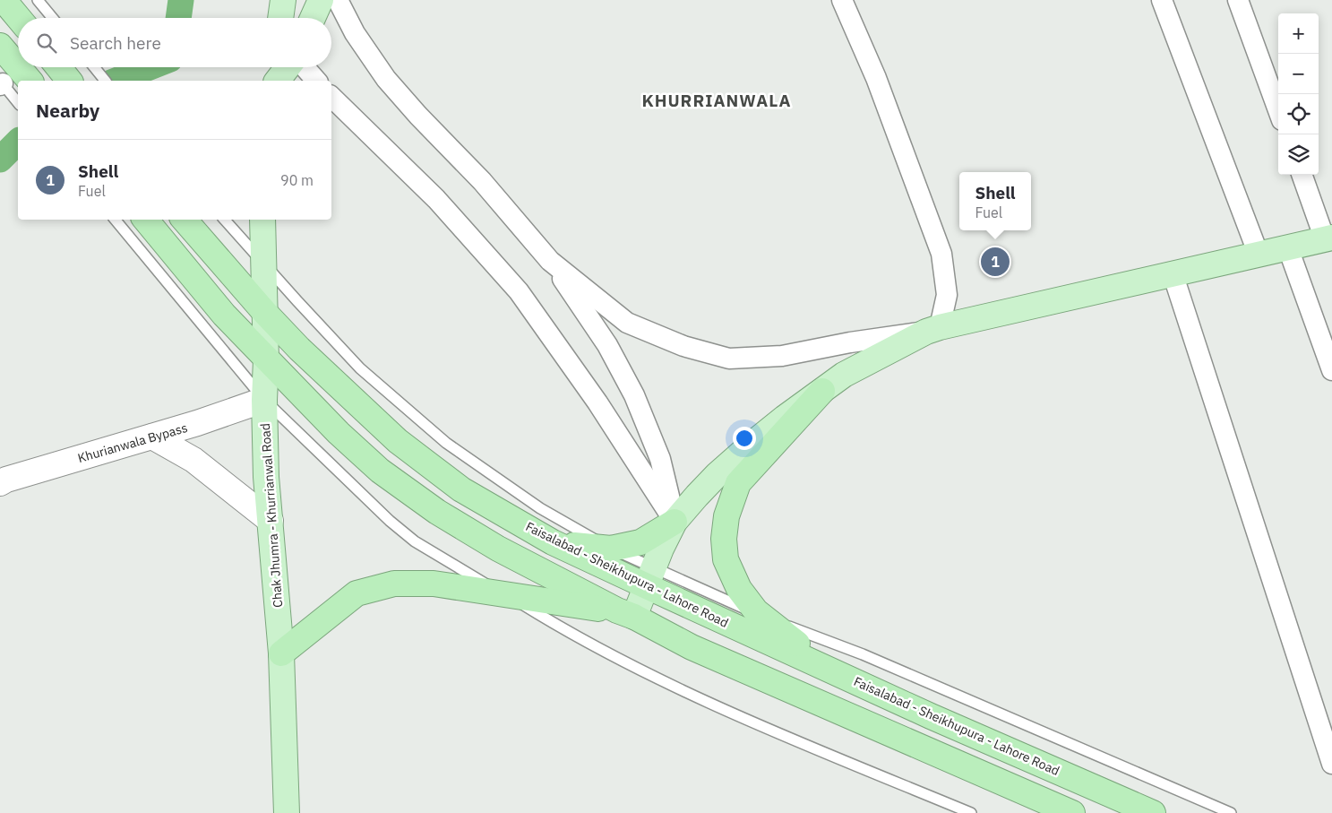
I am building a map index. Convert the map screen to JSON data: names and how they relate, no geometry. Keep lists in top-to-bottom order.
{
  "streets": {
    "highway": ["Faisalabad - Sheikhupura - Lahore Road"],
    "main road": ["Khurianwala Bypass", "Chak Jhumra - Khurrianwal Road"]
  },
  "crossings": [
    ["Khurianwala Bypass", "Chak Jhumra - Khurrianwal Road"],
    ["Chak Jhumra - Khurrianwal Road", "Faisalabad - Sheikhupura - Lahore Road"]
  ],
  "districts": ["KHURRIANWALA"],
  "page": {
    "map_buttons": ["+", "−"],
    "search": "Search here",
    "heading": "Nearby",
    "list": [
      {
        "mark": "1",
        "name": "Shell",
        "note": "Fuel",
        "value": "90 m"
      }
    ],
    "popup": ["Shell", "Fuel"],
    "pins": "1"
  }
}
